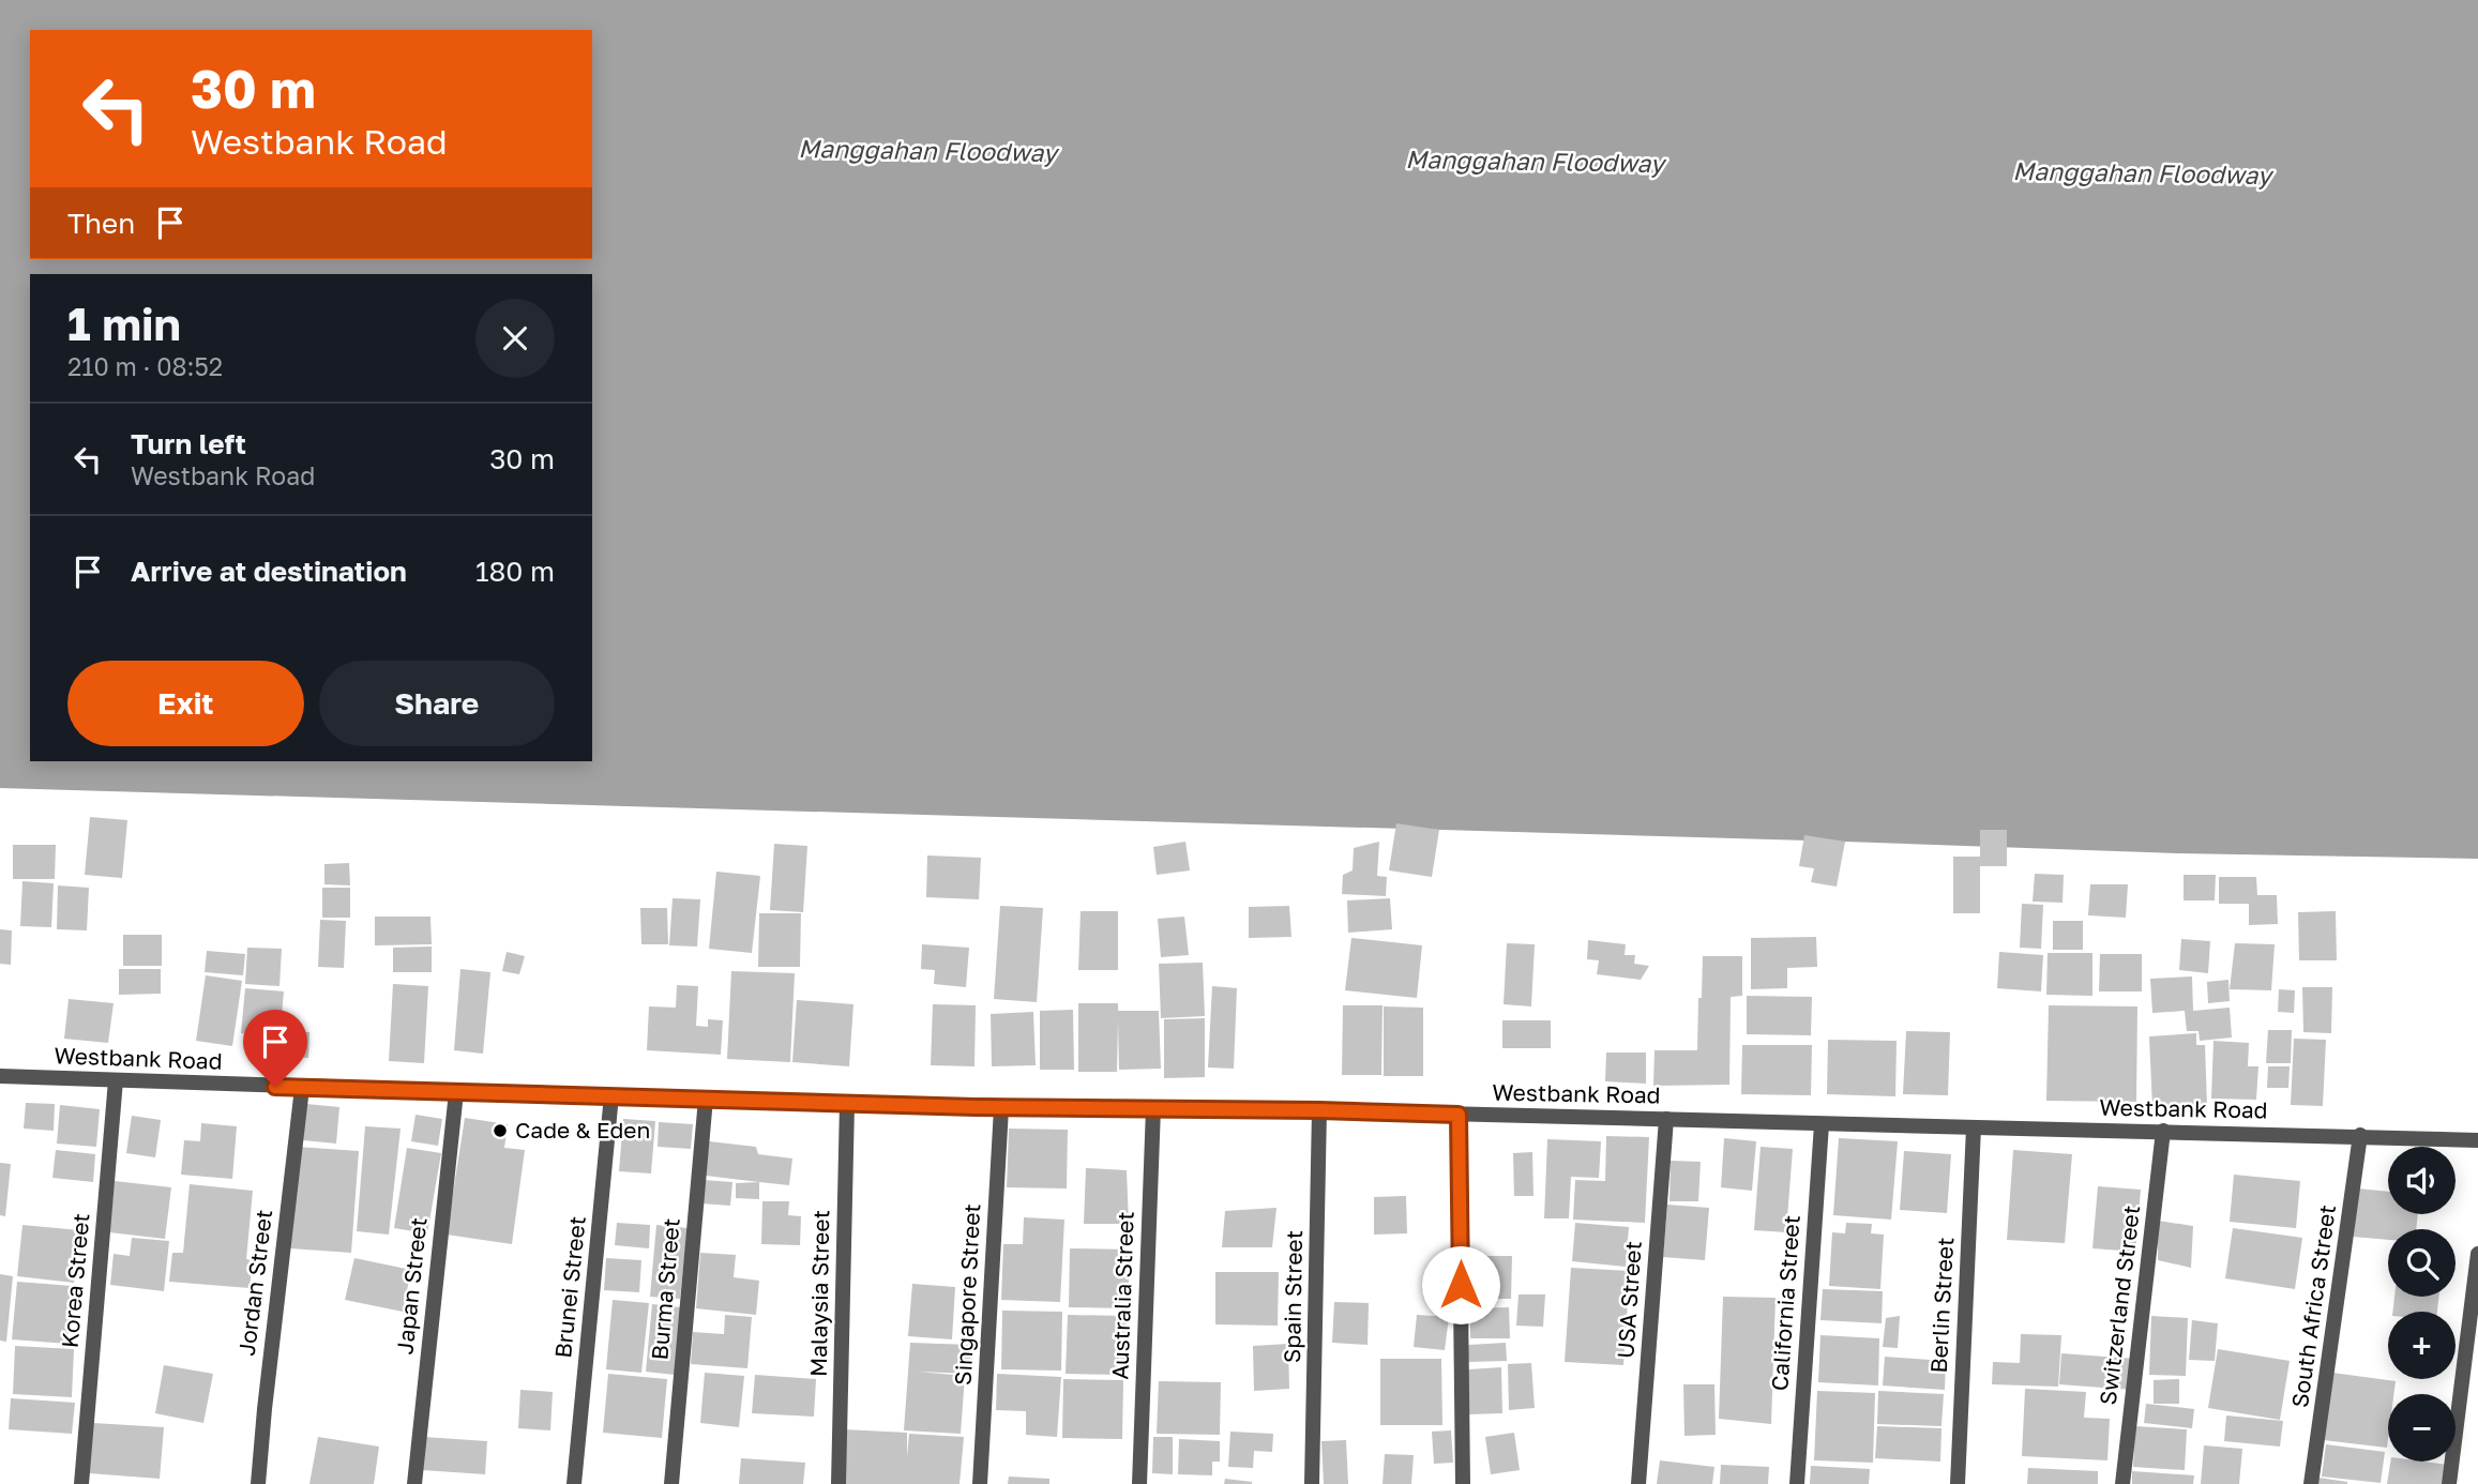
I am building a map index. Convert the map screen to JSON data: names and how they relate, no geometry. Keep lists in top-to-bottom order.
{
  "streets": {
    "street": [
      "Westbank Road",
      "Korea Street",
      "Jordan Street",
      "Japan Street",
      "Brunei Street",
      "Burma Street",
      "Malaysia Street",
      "Singapore Street",
      "Australia Street",
      "Spain Street",
      "USA Street",
      "California Street",
      "Berlin Street",
      "Switzerland Street",
      "South Africa Street"
    ]
  },
  "crossings": [
    ["Westbank Road", "Korea Street"],
    ["Westbank Road", "Jordan Street"],
    ["Westbank Road", "Japan Street"],
    ["Westbank Road", "Brunei Street"],
    ["Westbank Road", "Burma Street"],
    ["Westbank Road", "Malaysia Street"],
    ["Westbank Road", "Singapore Street"],
    ["Westbank Road", "Australia Street"],
    ["Westbank Road", "Spain Street"],
    ["Westbank Road", "USA Street"],
    ["Westbank Road", "California Street"],
    ["Westbank Road", "Berlin Street"],
    ["Westbank Road", "Switzerland Street"],
    ["Westbank Road", "South Africa Street"]
  ],
  "water": ["Manggahan Floodway"],
  "places": ["Cade & Eden"],
  "page": {
    "turn": ["30 m", "Westbank Road"],
    "then": "Then",
    "heading": ["1 min", "210 m · 08:52"],
    "list": [
      {
        "name": "Turn left",
        "note": "Westbank Road",
        "value": "30 m"
      },
      {
        "name": "Arrive at destination",
        "value": "180 m"
      }
    ],
    "buttons": ["Exit", "Share"],
    "map_buttons": ["+", "−"]
  }
}
